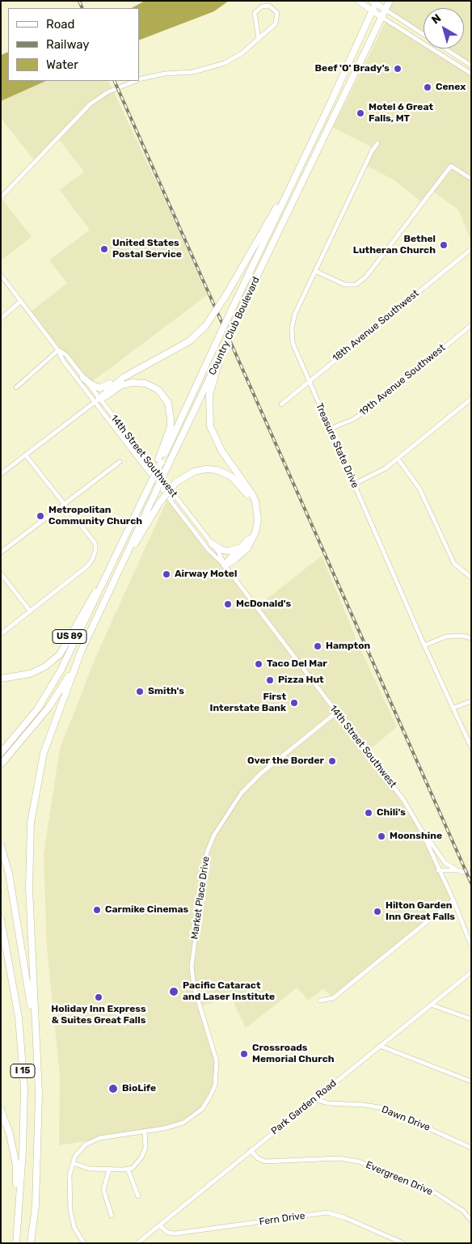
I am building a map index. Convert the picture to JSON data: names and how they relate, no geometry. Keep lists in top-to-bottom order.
{
  "streets": {
    "highway": ["Country Club Boulevard", "US 89", "I 15"],
    "street": [
      "18th Avenue Southwest",
      "19th Avenue Southwest",
      "Treasure State Drive",
      "14th Street Southwest",
      "Market Place Drive",
      "Park Garden Road",
      "Dawn Drive",
      "Evergreen Drive",
      "Fern Drive"
    ]
  },
  "crossings": [
    ["Country Club Boulevard", "US 89"],
    ["18th Avenue Southwest", "Treasure State Drive"],
    ["19th Avenue Southwest", "Treasure State Drive"],
    ["14th Street Southwest", "Market Place Drive"],
    ["Park Garden Road", "Dawn Drive"],
    ["Park Garden Road", "Evergreen Drive"],
    ["Park Garden Road", "Fern Drive"]
  ],
  "places": [
    "Beef 'O' Brady's",
    "Cenex",
    "Motel 6 Great Falls, MT",
    "Bethel Lutheran Church",
    "United States Postal Service",
    "Metropolitan Community Church",
    "Airway Motel",
    "McDonald's",
    "Hampton",
    "Taco Del Mar",
    "Pizza Hut",
    "Smith's",
    "First Interstate Bank",
    "Over the Border",
    "Chili's",
    "Moonshine",
    "Carmike Cinemas",
    "Hilton Garden Inn Great Falls",
    "Pacific Cataract and Laser Institute",
    "Holiday Inn Express & Suites Great Falls",
    "Crossroads Memorial Church",
    "BioLife"
  ],
  "legend": ["Road", "Railway", "Water"],
  "north": "top left"
}
